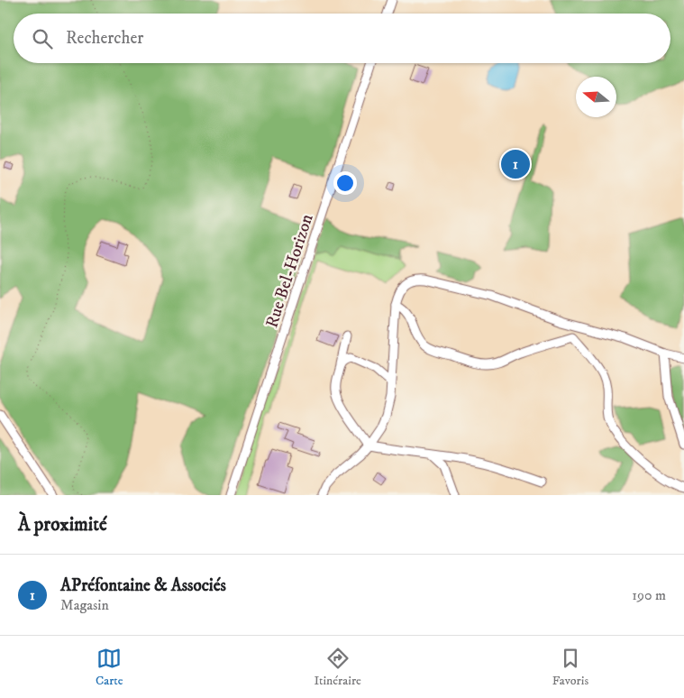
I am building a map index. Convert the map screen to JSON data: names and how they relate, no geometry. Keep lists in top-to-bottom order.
{
  "streets": {
    "street": ["Rue Bel-Horizon"]
  },
  "north": "left",
  "page": {
    "search": "Rechercher",
    "pins": "1",
    "heading": "À proximité",
    "list": [
      {
        "mark": "1",
        "name": "APréfontaine & Associés",
        "note": "Magasin",
        "value": "190 m"
      }
    ],
    "nav": ["Carte", "Itinéraire", "Favoris"]
  }
}
